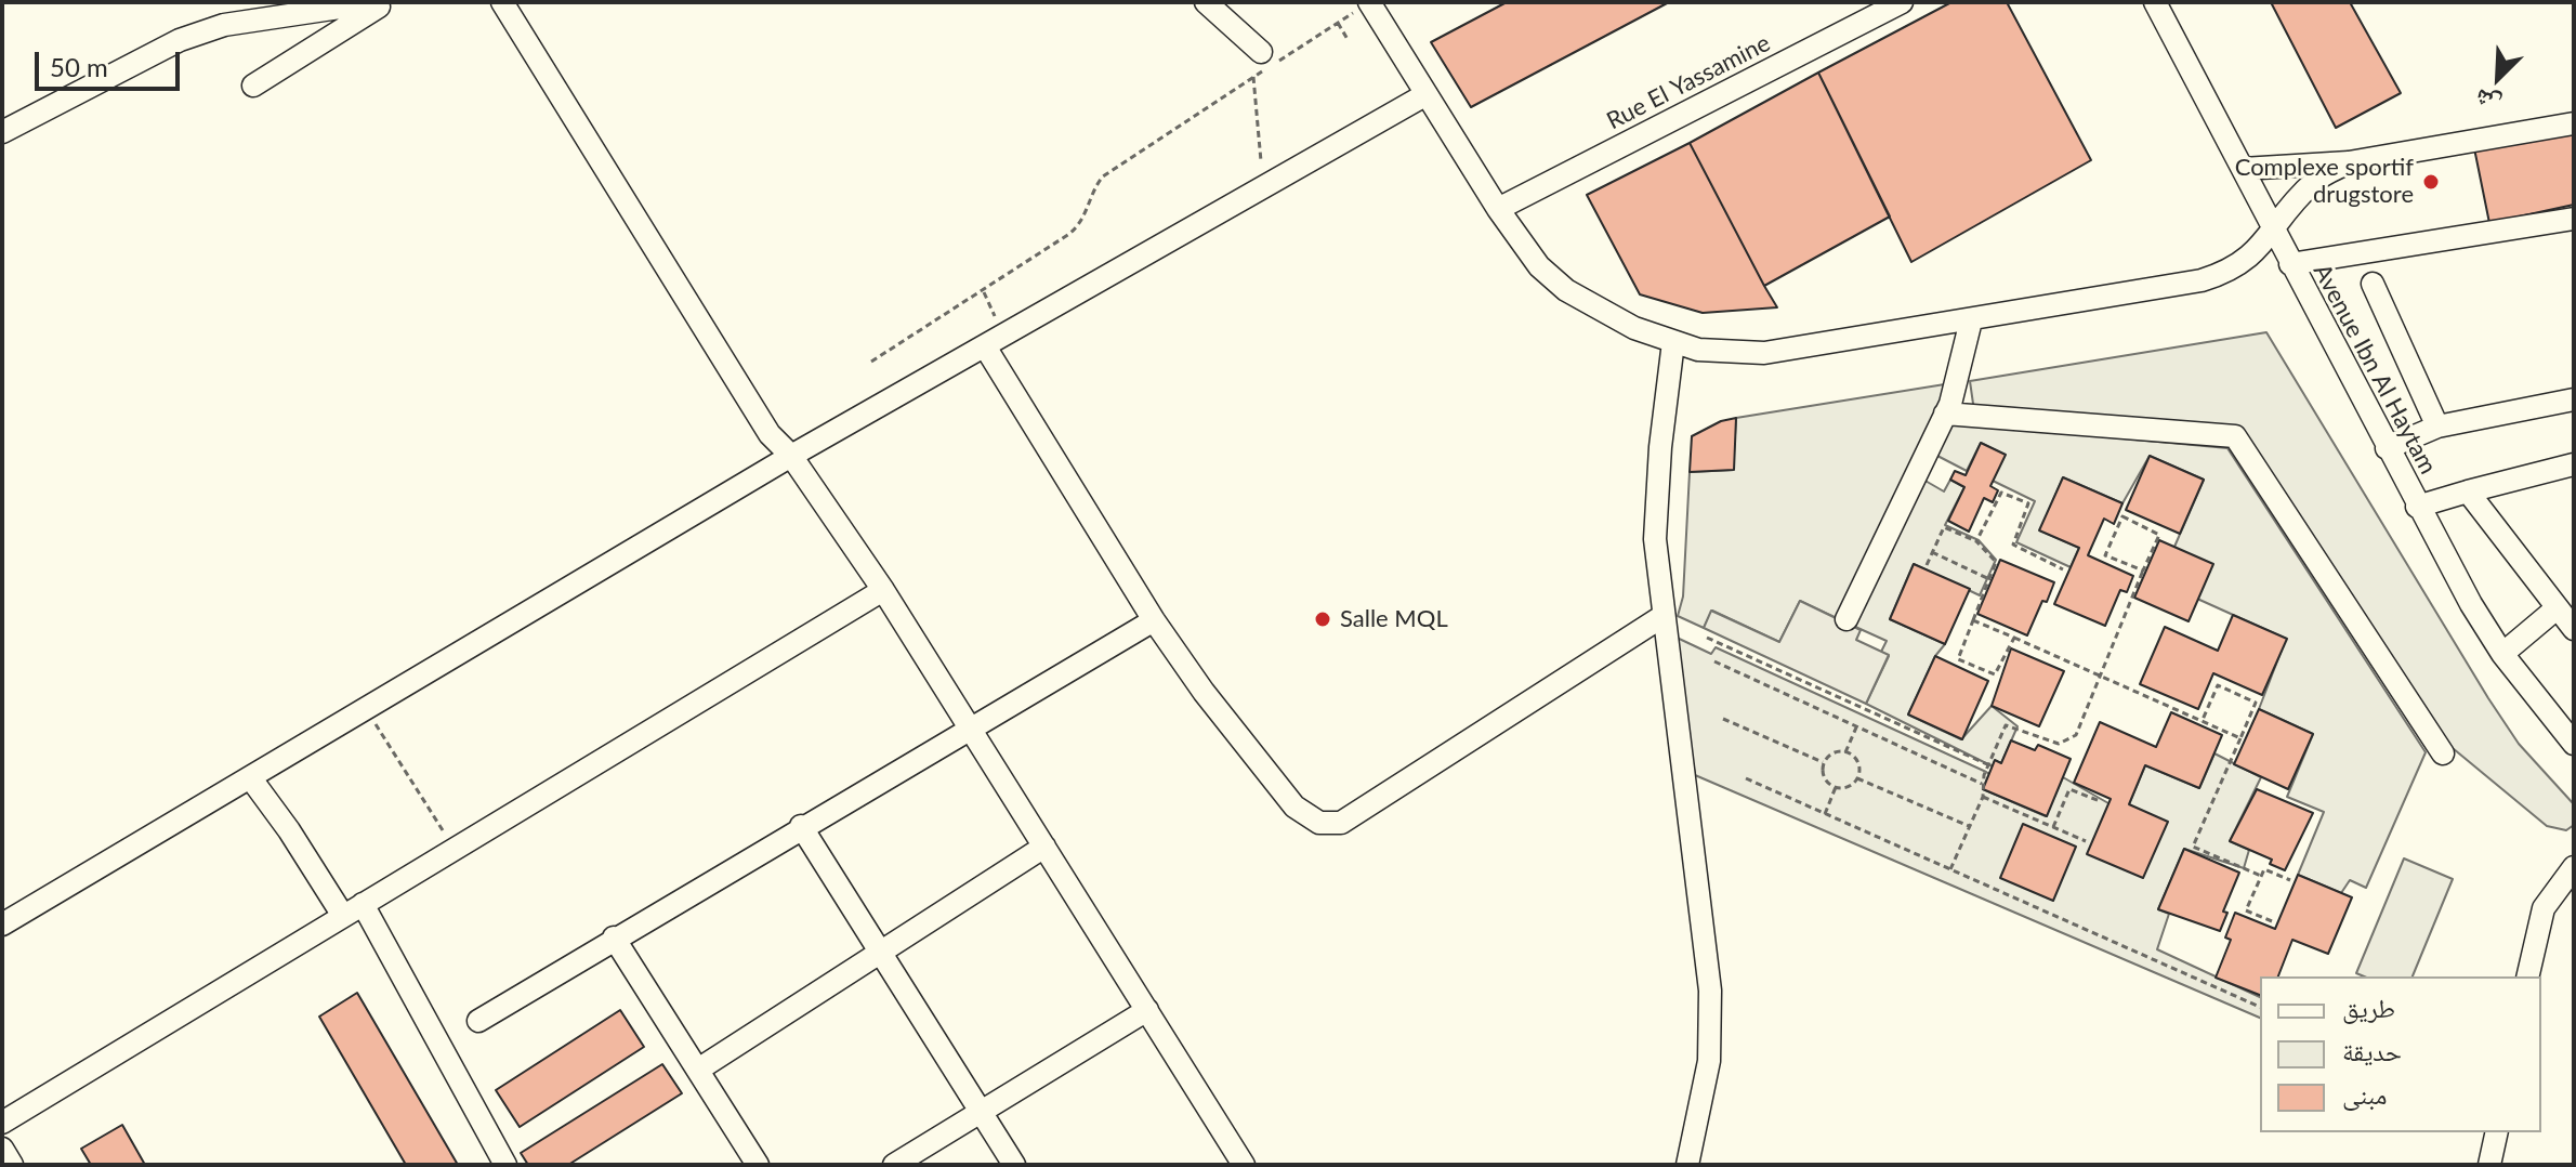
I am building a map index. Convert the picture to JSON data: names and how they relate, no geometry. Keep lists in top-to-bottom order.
{
  "streets": {
    "street": ["Rue El Yassamine", "Avenue Ibn Al Haytam"]
  },
  "places": ["Complexe sportif drugstore", "Salle MQL"],
  "legend": ["طريق", "حديقة", "مبنى"],
  "scale_bar": "50 m",
  "north": "bottom left"
}
